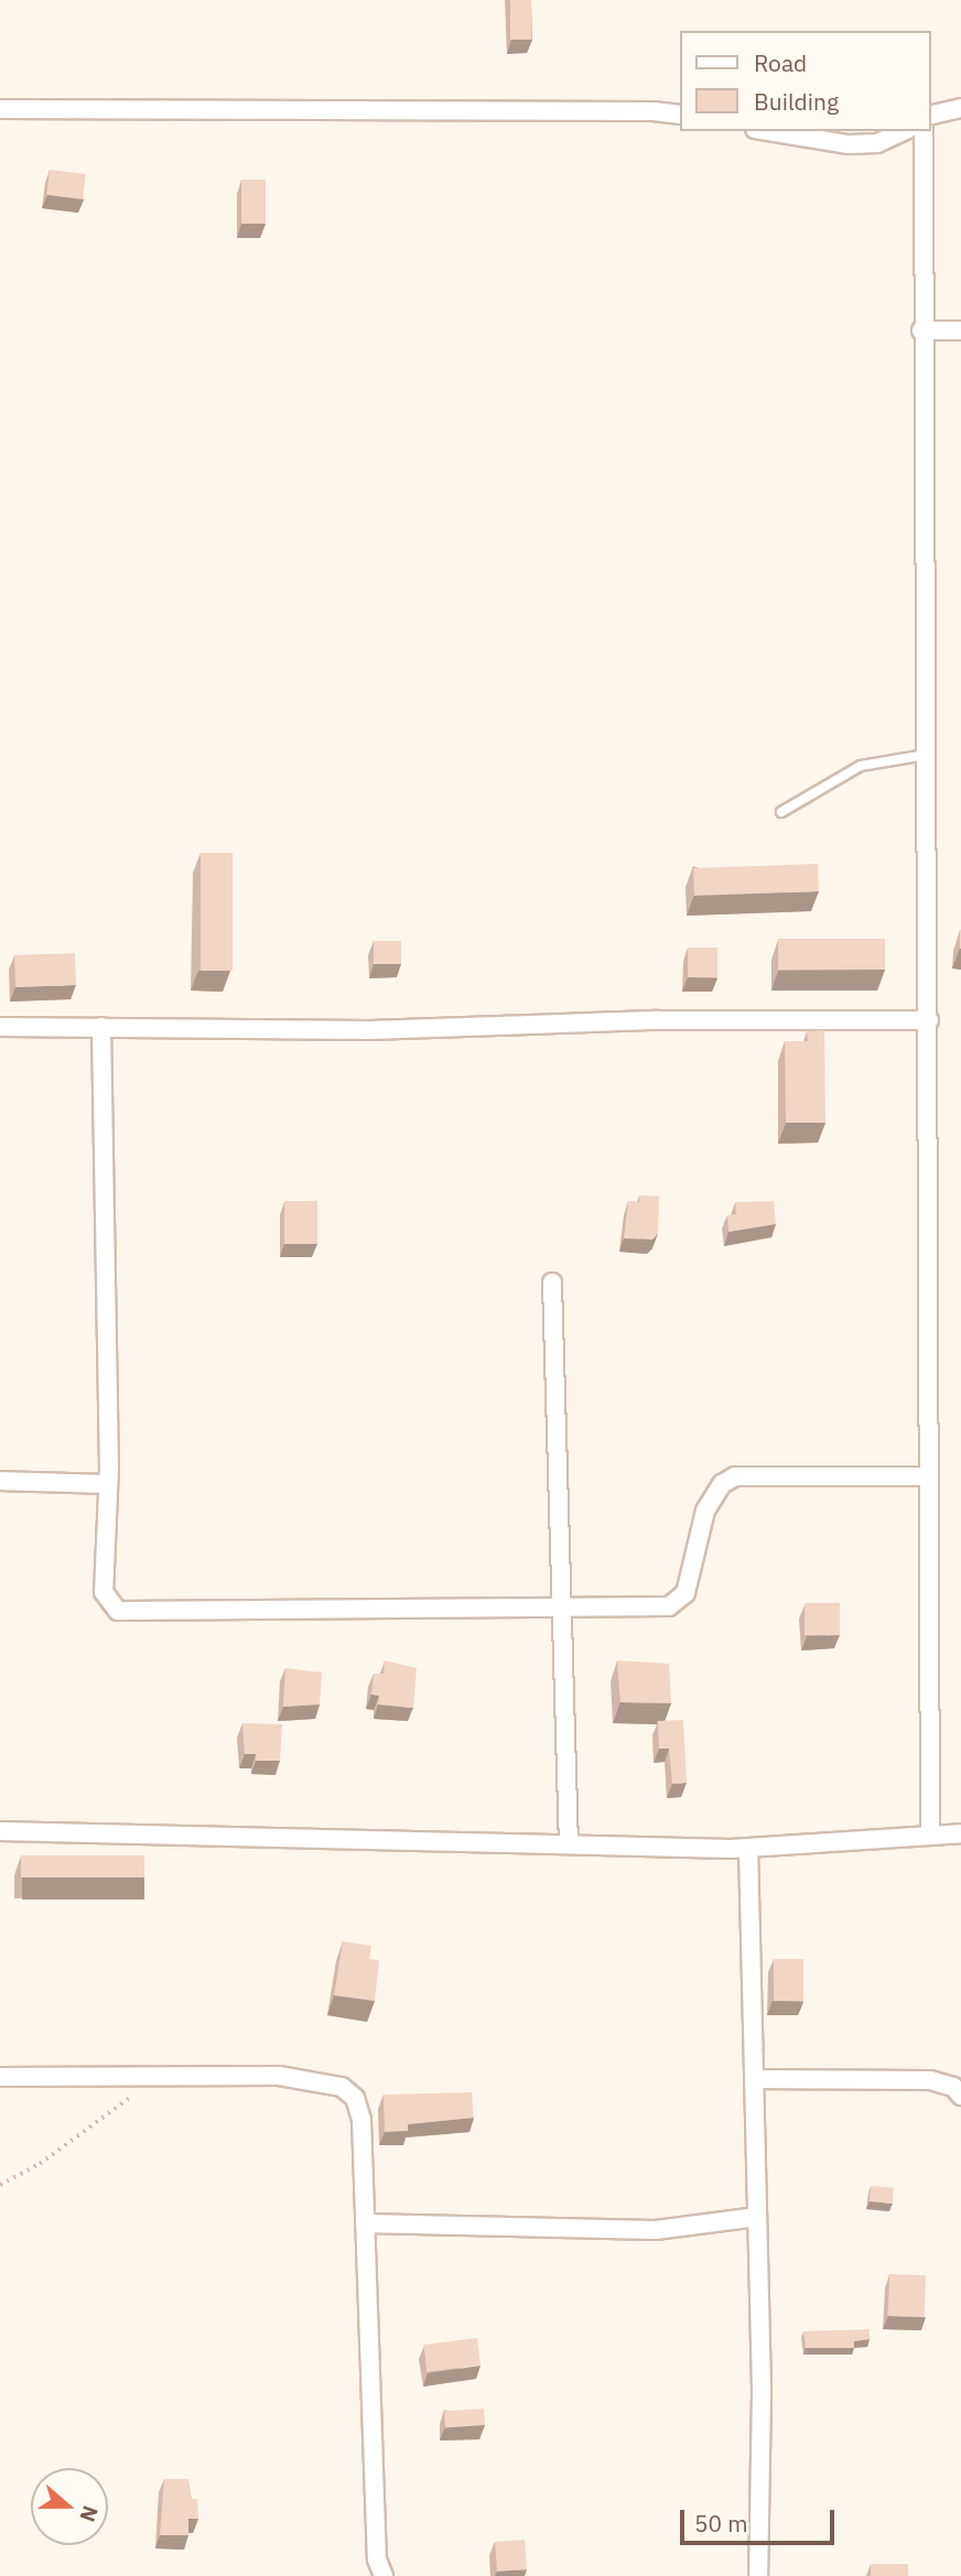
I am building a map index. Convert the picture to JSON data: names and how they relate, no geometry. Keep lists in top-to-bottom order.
{
  "legend": ["Road", "Building"],
  "scale_bar": "50 m",
  "north": "right"
}
